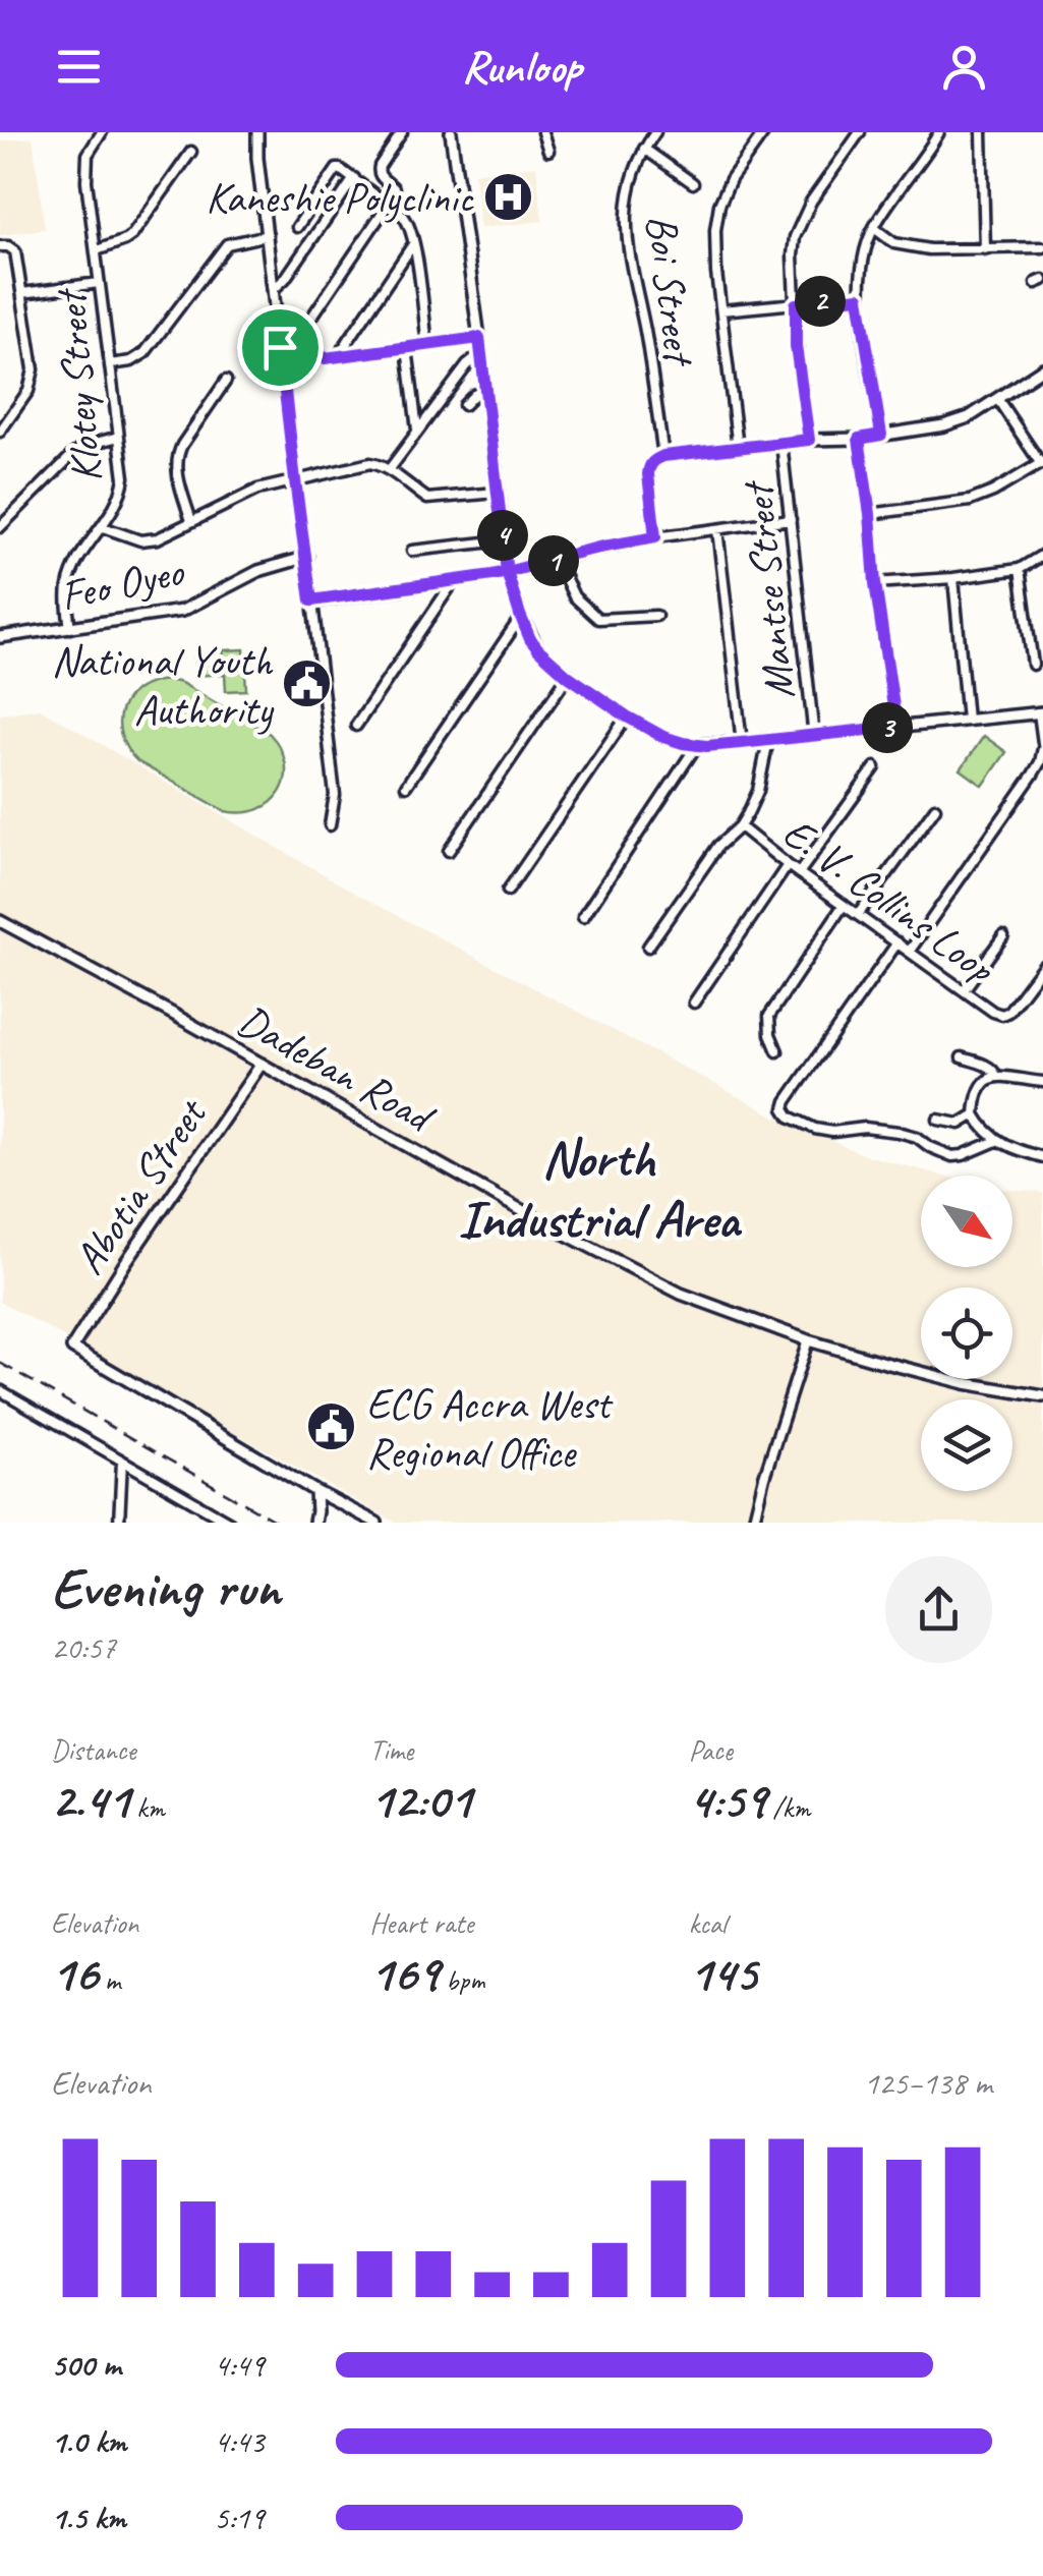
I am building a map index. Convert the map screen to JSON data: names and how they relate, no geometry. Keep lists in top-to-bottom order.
{
  "streets": {
    "street": [
      "Boi Street",
      "Klotey Street",
      "Feo Oyeo",
      "Mantse Street",
      "E. V. Collins Loop",
      "Dadeban Road",
      "Abotia Street"
    ]
  },
  "crossings": [
    ["Klotey Street", "Feo Oyeo"],
    ["Dadeban Road", "Abotia Street"]
  ],
  "districts": ["North Industrial Area"],
  "places": {
    "hospital": ["Kaneshie Polyclinic"],
    "public building": ["National Youth Authority", "ECG Accra West Regional Office"]
  },
  "north": "bottom right",
  "page": {
    "header": "Runloop",
    "pins": [
      "2",
      "4",
      "1",
      "3"
    ],
    "heading": ["Evening run", "20:57"],
    "stats": [
      ["Distance", "2.41 km"],
      ["Time", "12:01"],
      ["Pace", "4:59 /km"],
      ["Elevation", "16 m"],
      ["Heart rate", "169 bpm"],
      ["kcal", "145"]
    ],
    "chart": ["Elevation", "125–138 m"],
    "list": [
      {
        "name": "500 m",
        "note": "4:49"
      },
      {
        "name": "1.0 km",
        "note": "4:43"
      },
      {
        "name": "1.5 km",
        "note": "5:19"
      }
    ]
  }
}
